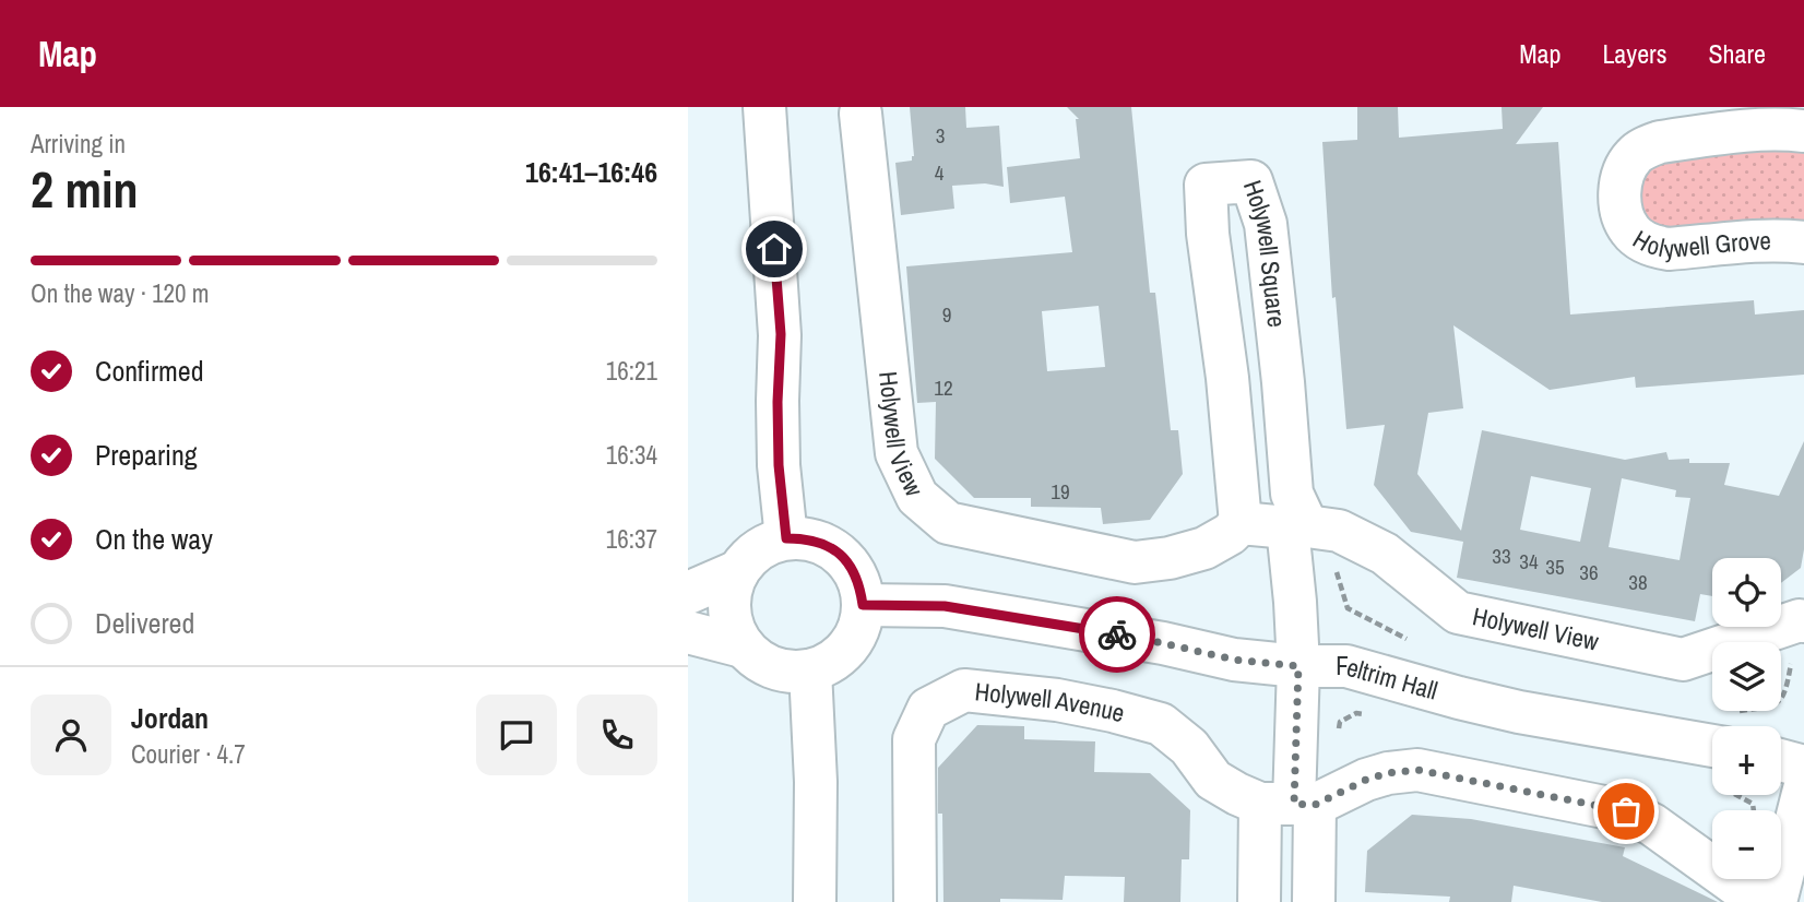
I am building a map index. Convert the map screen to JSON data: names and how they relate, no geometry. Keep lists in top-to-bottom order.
{
  "streets": {
    "street": [
      "Holywell Grove",
      "Holywell Square",
      "Holywell View",
      "Feltrim Hall",
      "Holywell Avenue"
    ]
  },
  "crossings": [
    ["Holywell Square", "Holywell View"]
  ],
  "house_numbers": [
    "3",
    "4",
    "9",
    "12",
    "19",
    "33",
    "34",
    "35",
    "36",
    "38"
  ],
  "page": {
    "header": "Map",
    "nav": ["Map", "Layers", "Share"],
    "heading": ["2 min", "Arriving in", "16:41–16:46"],
    "panel": ["Jordan", "Courier · 4.7"],
    "bar": "On the way · 120 m",
    "list": [
      ["Confirmed", "16:21"],
      ["Preparing", "16:34"],
      ["On the way", "16:37"],
      "Delivered"
    ],
    "map_buttons": ["+", "−"]
  }
}
